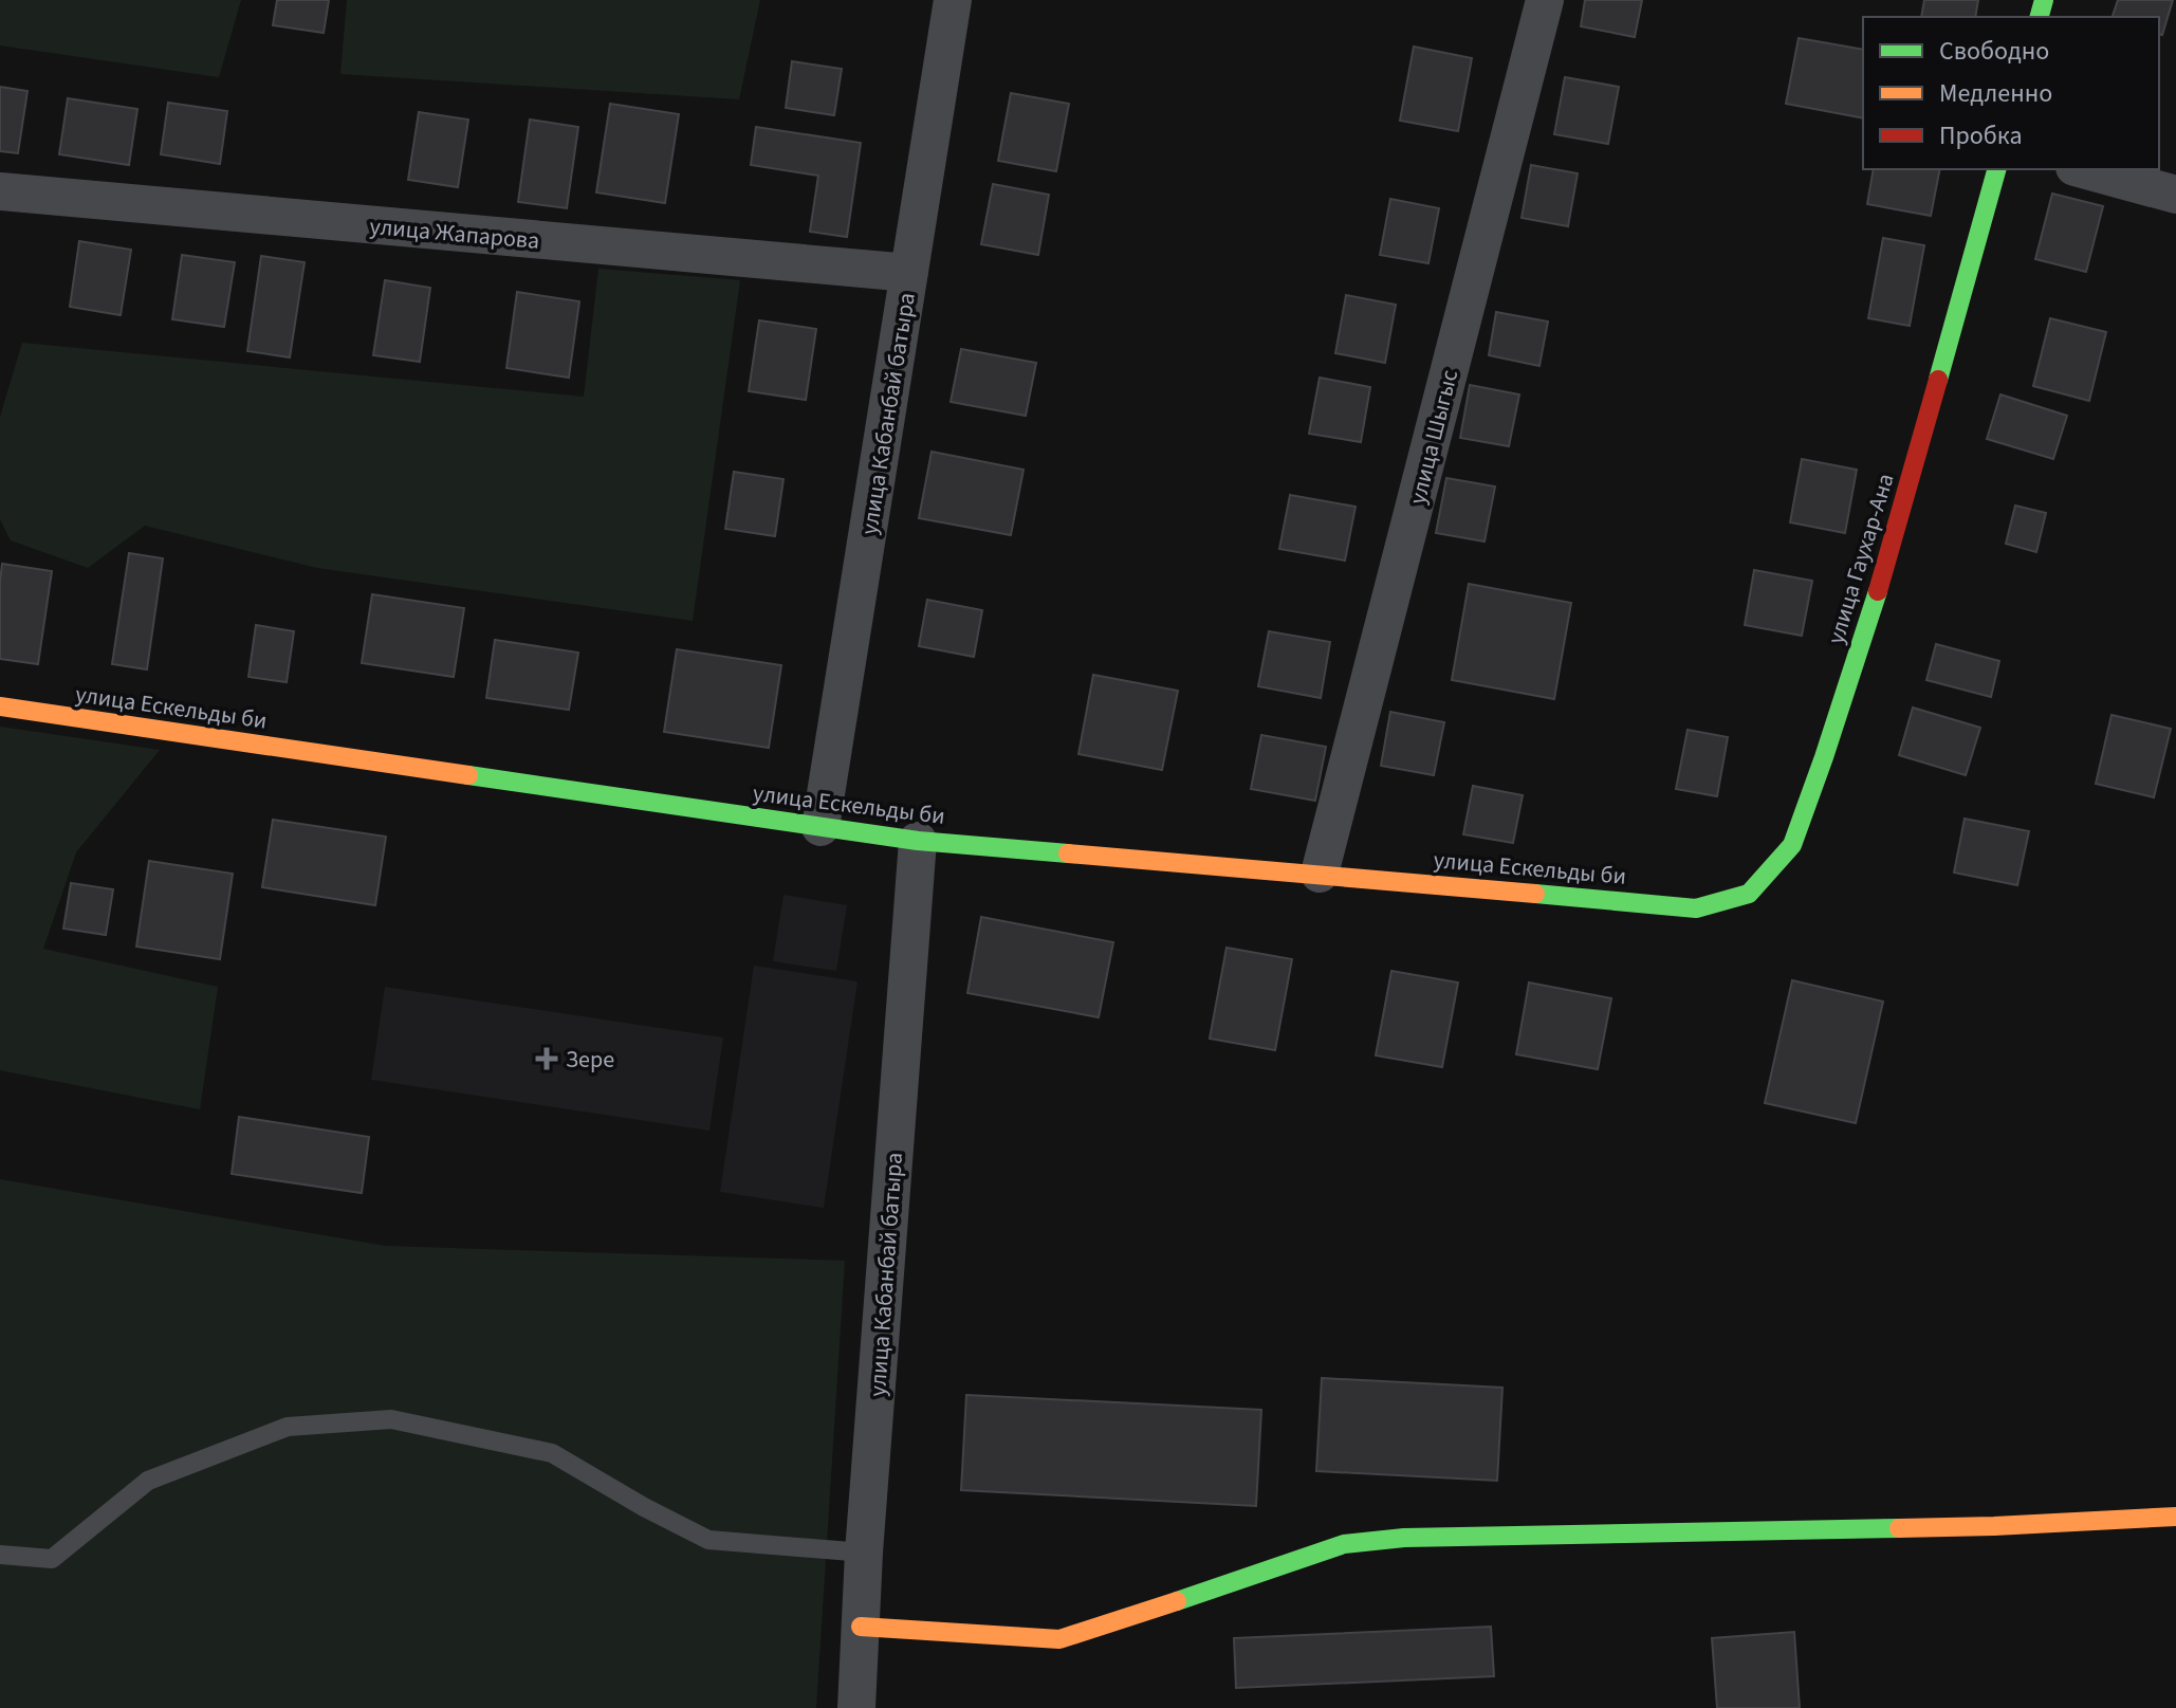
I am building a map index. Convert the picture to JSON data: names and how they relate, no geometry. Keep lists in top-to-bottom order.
{
  "streets": {
    "street": [
      "улица Жапарова",
      "улица Кабанбай батыра",
      "улица Шыгыс",
      "улица Гаухар-Ана",
      "улица Ескельды би"
    ]
  },
  "crossings": [
    ["улица Жапарова", "улица Кабанбай батыра"],
    ["улица Кабанбай батыра", "улица Ескельды би"],
    ["улица Шыгыс", "улица Ескельды би"],
    ["улица Гаухар-Ана", "улица Ескельды би"]
  ],
  "places": {
    "health": ["Зере"]
  },
  "legend": ["Свободно", "Медленно", "Пробка"]
}
